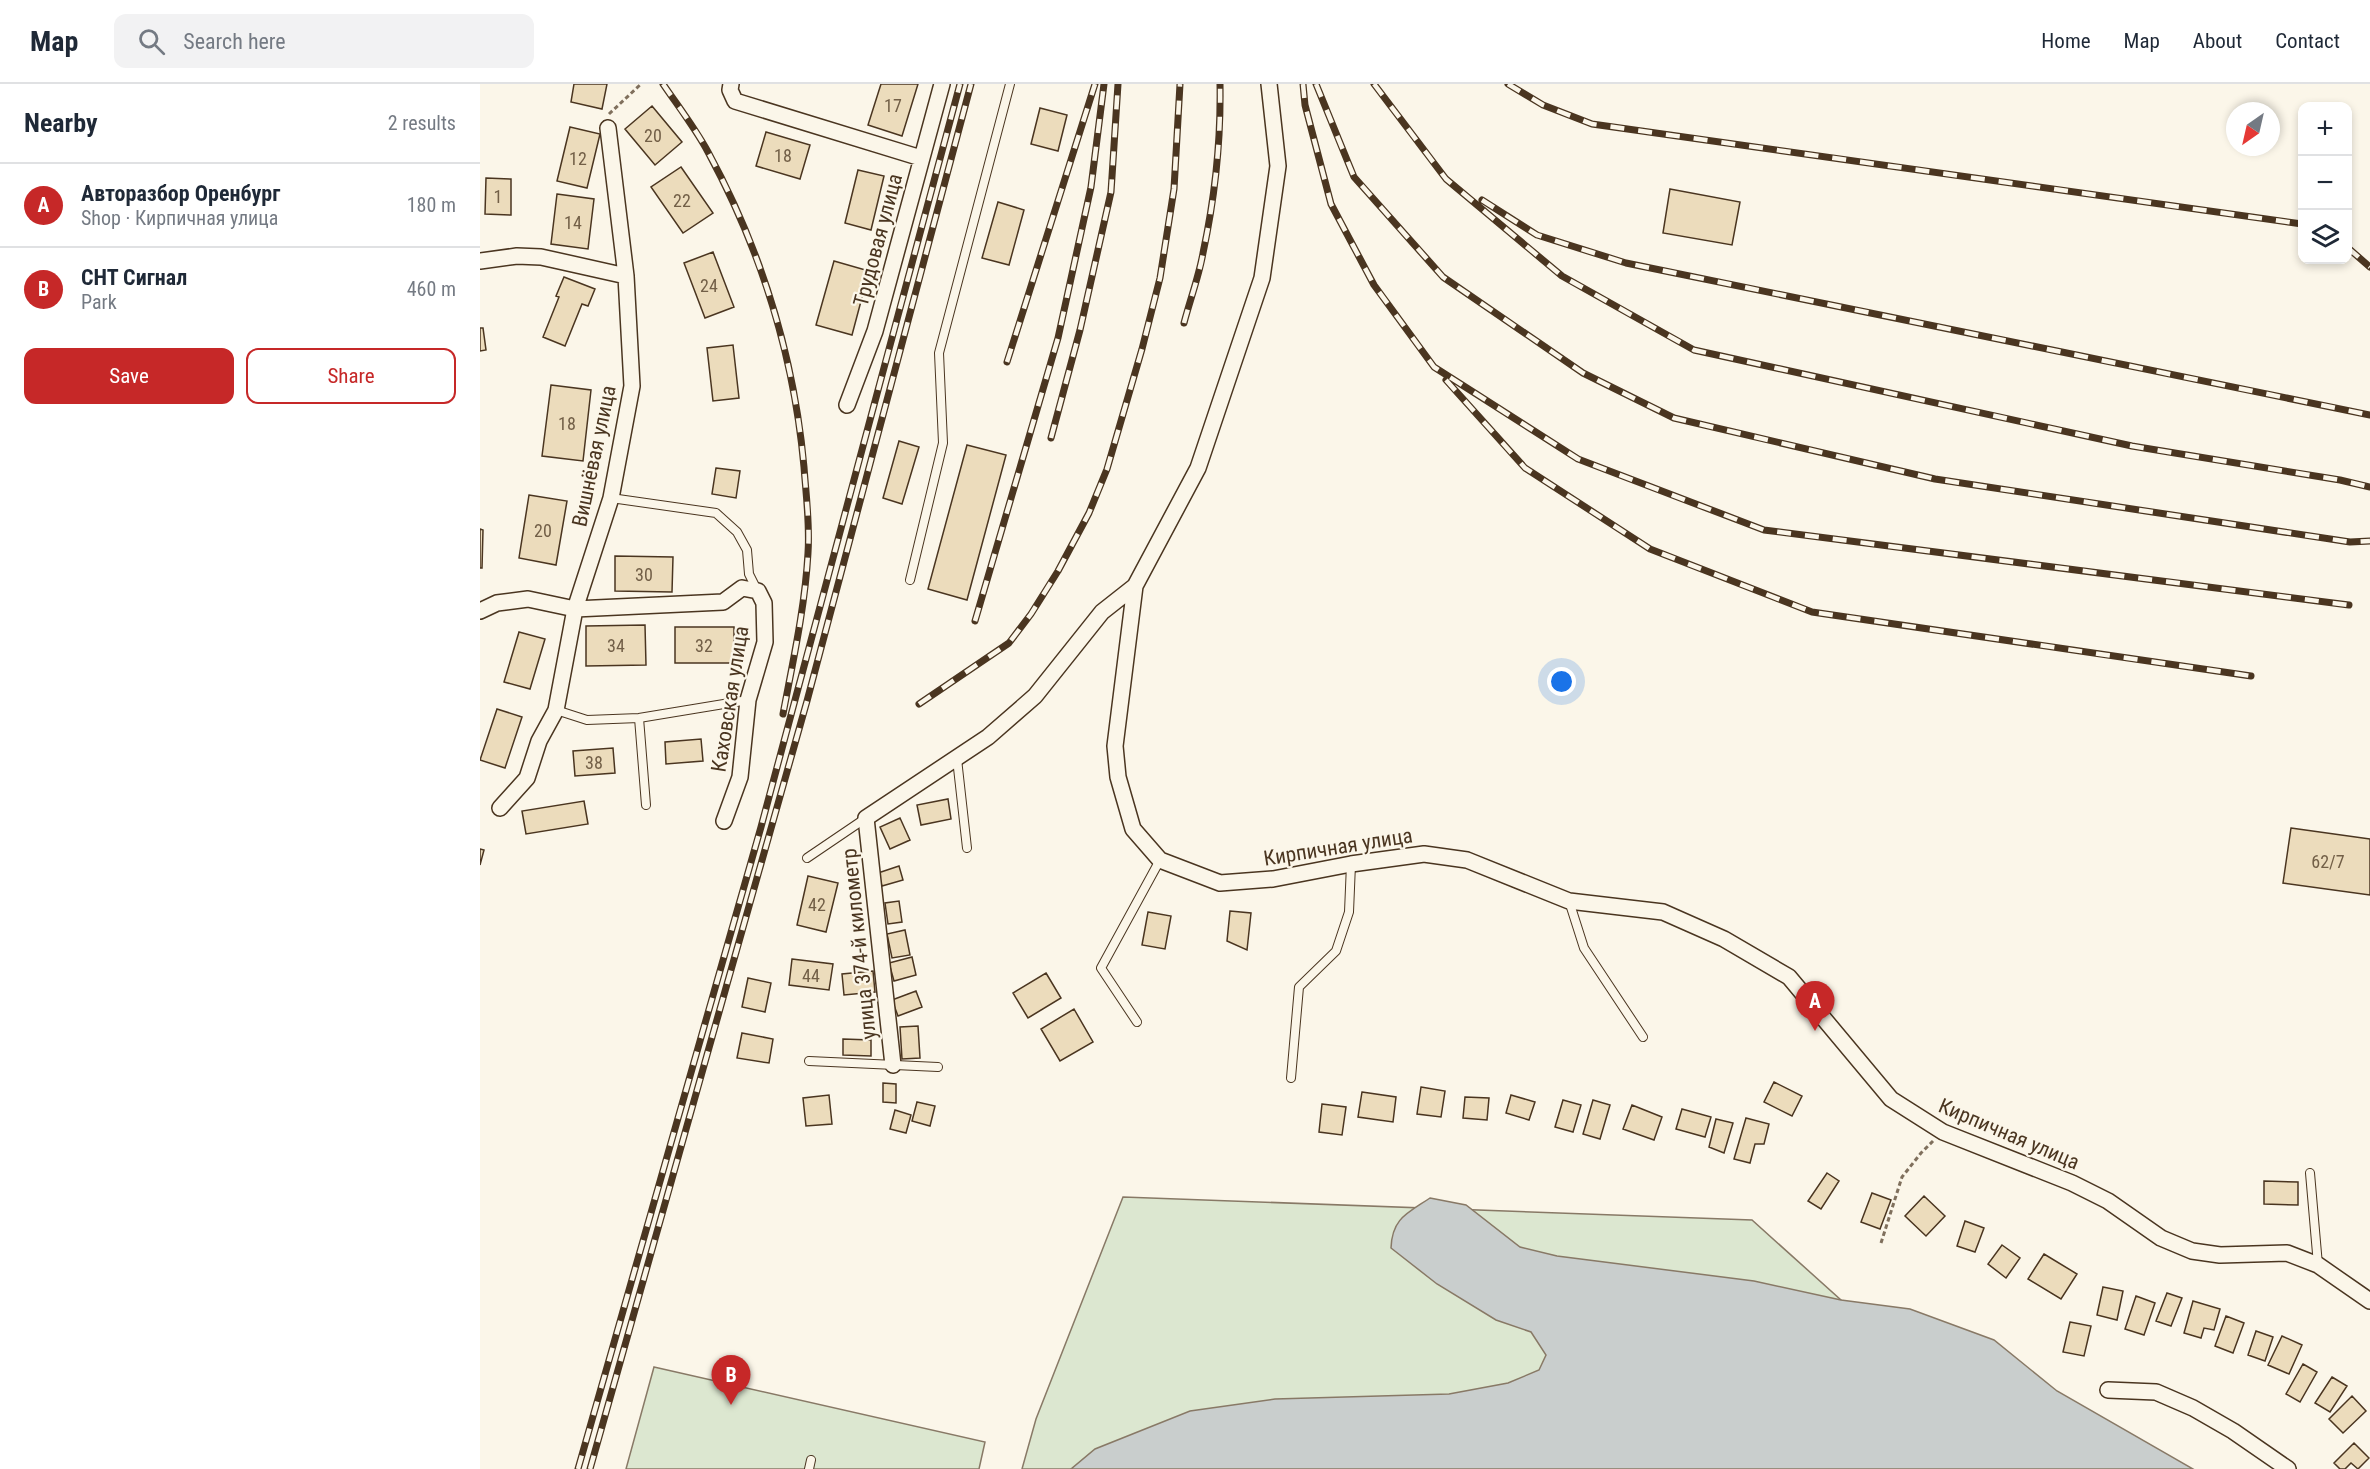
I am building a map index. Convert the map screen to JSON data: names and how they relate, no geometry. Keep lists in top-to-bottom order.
{
  "streets": {
    "street": [
      "Трудовая улица",
      "Вишнёвая улица",
      "Каховская улица",
      "Кирпичная улица",
      "улица 374-й километр"
    ]
  },
  "crossings": [
    ["Вишнёвая улица", "Каховская улица"]
  ],
  "house_numbers": [
    "17",
    "20",
    "18",
    "12",
    "1",
    "22",
    "14",
    "24",
    "18",
    "20",
    "30",
    "34",
    "32",
    "38",
    "62/7",
    "42",
    "44"
  ],
  "north": "bottom left",
  "page": {
    "header": "Map",
    "search": "Search here",
    "nav": [
      "Home",
      "Map",
      "About",
      "Contact"
    ],
    "heading": ["Nearby", "2 results"],
    "map_buttons": ["+", "−"],
    "list": [
      {
        "mark": "A",
        "name": "Авторазбор Оренбург",
        "note": "Shop · Кирпичная улица",
        "value": "180 m"
      },
      {
        "mark": "B",
        "name": "СНТ Сигнал",
        "note": "Park",
        "value": "460 m"
      }
    ],
    "buttons": ["Save", "Share"],
    "pins": ["A", "B"]
  }
}
